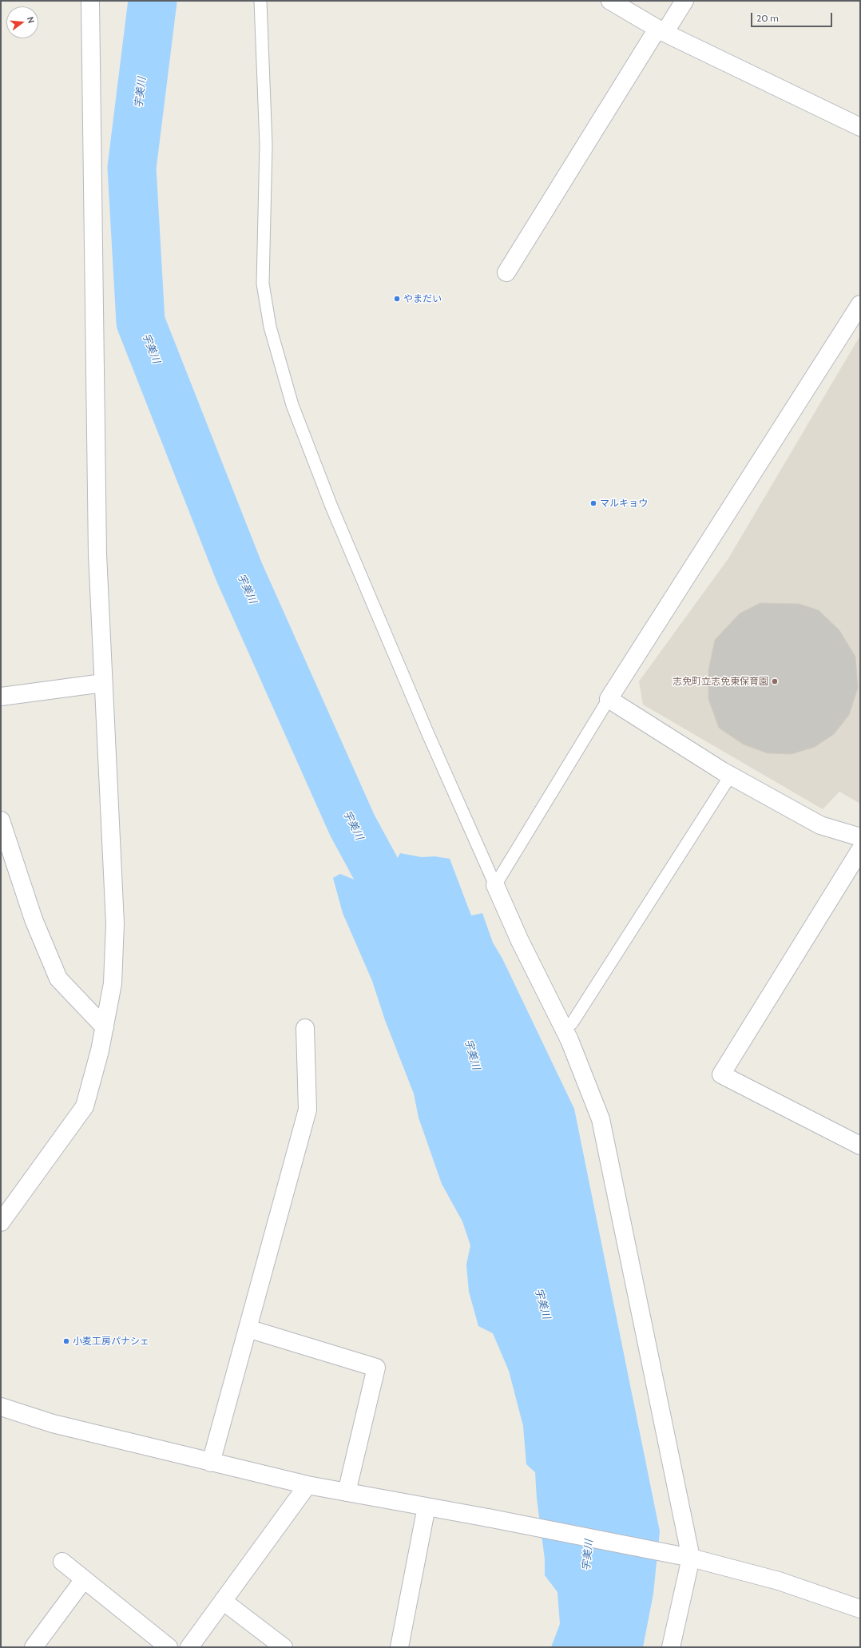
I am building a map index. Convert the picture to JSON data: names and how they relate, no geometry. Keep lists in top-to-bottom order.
{
  "water": ["宇美川"],
  "places": [
    "やまだい",
    "マルキョウ",
    "志免町立志免東保育園",
    "小麦工房パナシェ"
  ],
  "scale_bar": "20 m",
  "north": "right"
}
